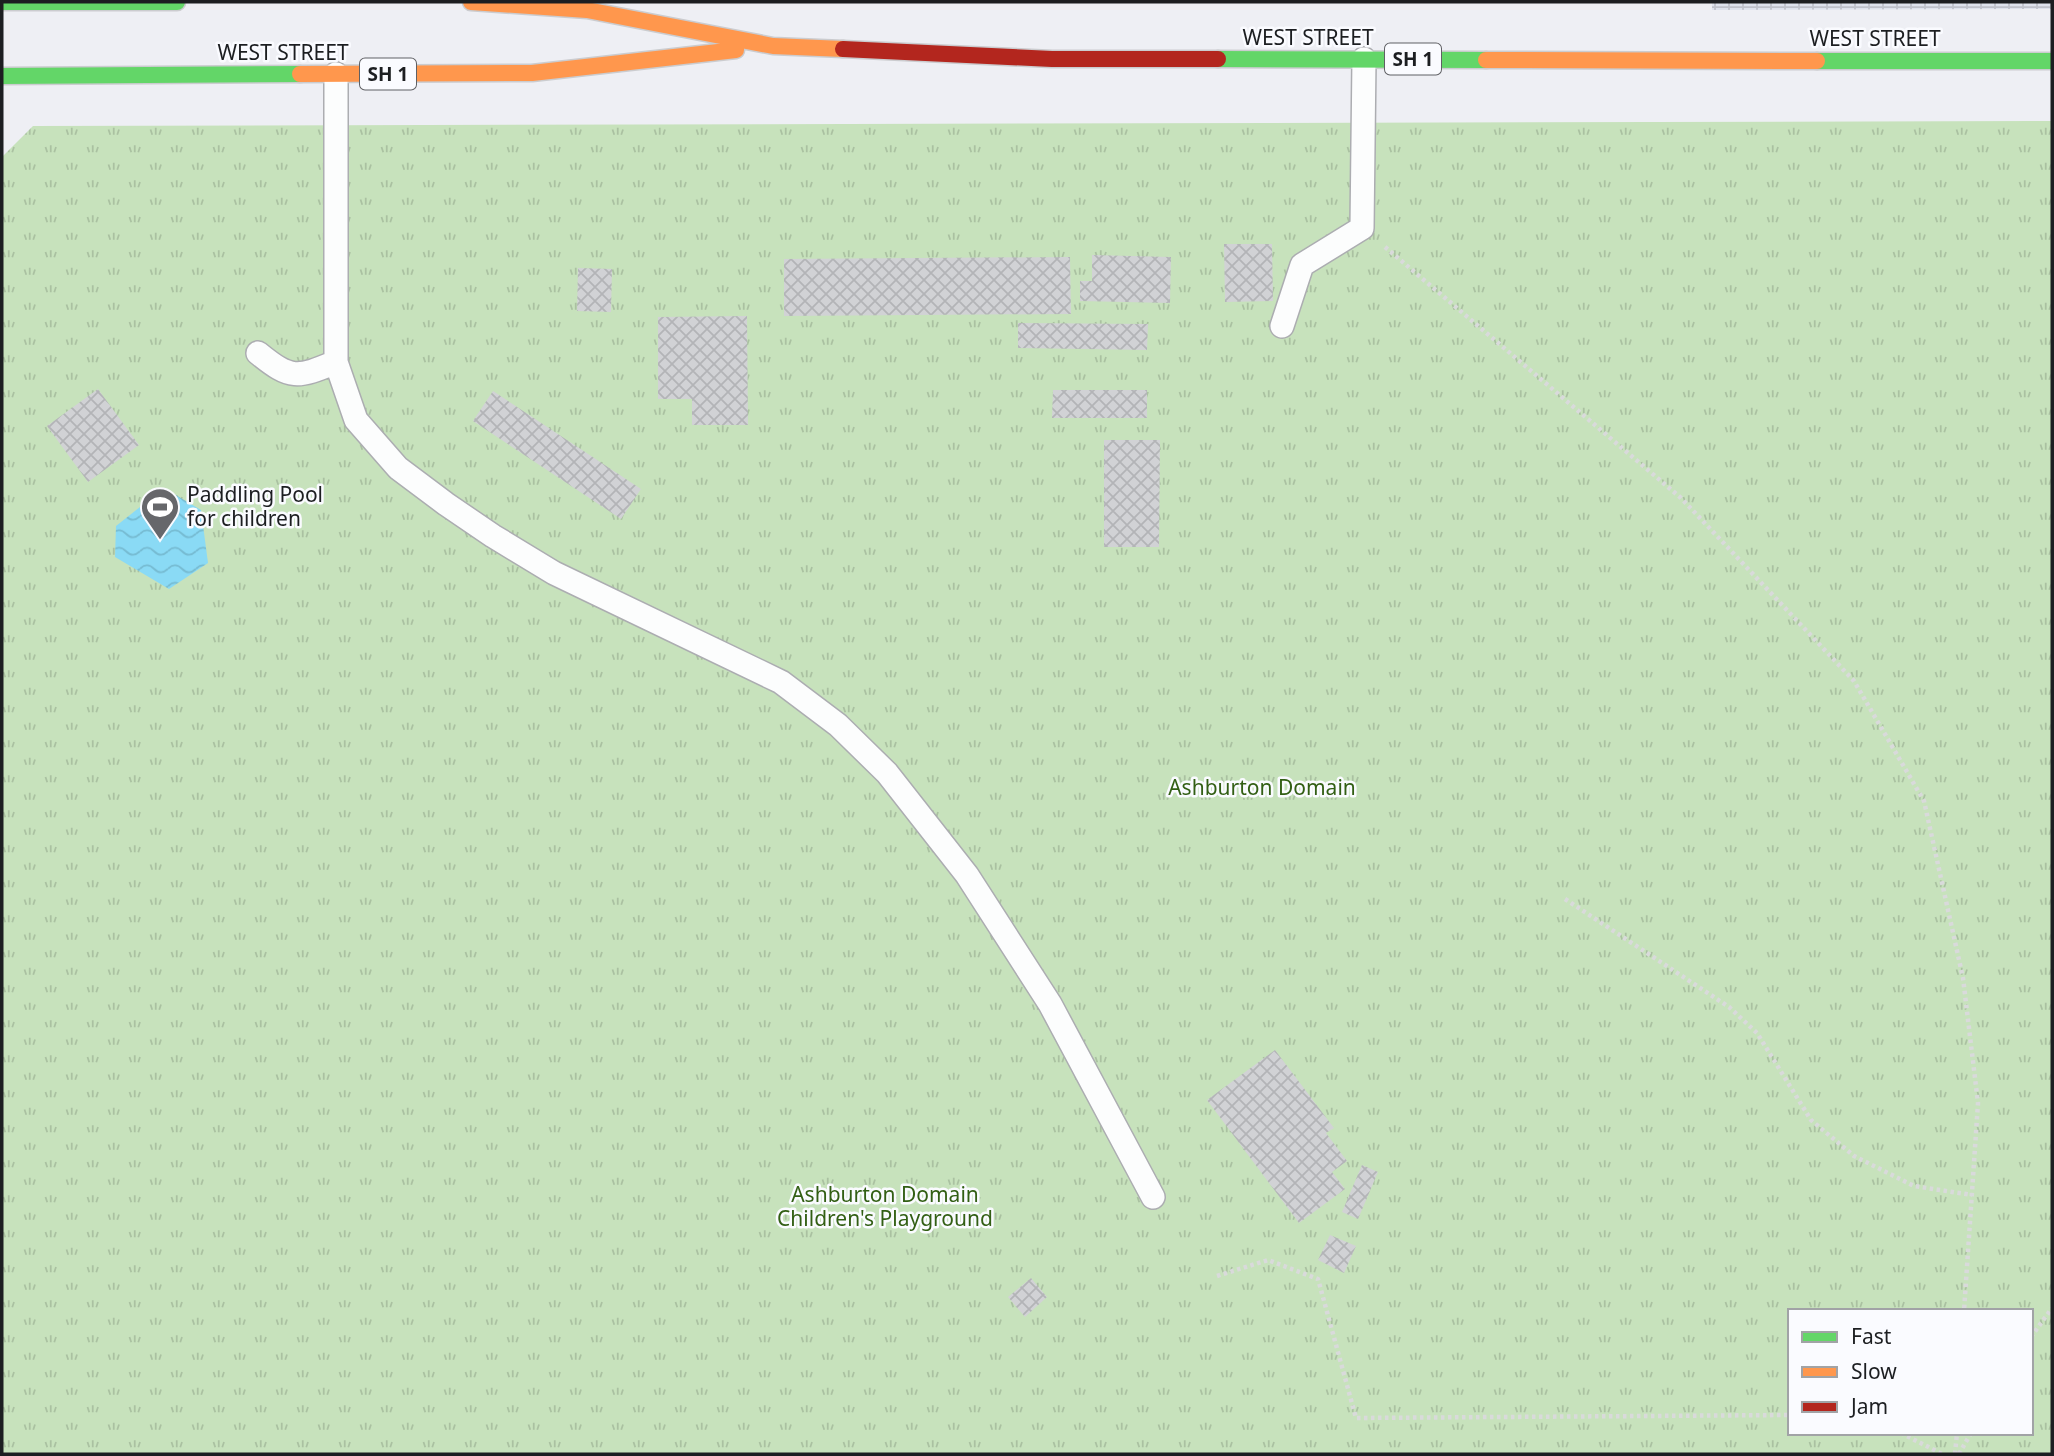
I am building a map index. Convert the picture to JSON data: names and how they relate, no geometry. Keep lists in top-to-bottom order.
{
  "streets": {
    "highway": ["WEST STREET", "SH 1"]
  },
  "parks": ["Ashburton Domain", "Ashburton Domain Children's Playground"],
  "places": {
    "sports": ["Paddling Pool for children"]
  },
  "legend": ["Fast", "Slow", "Jam"]
}
